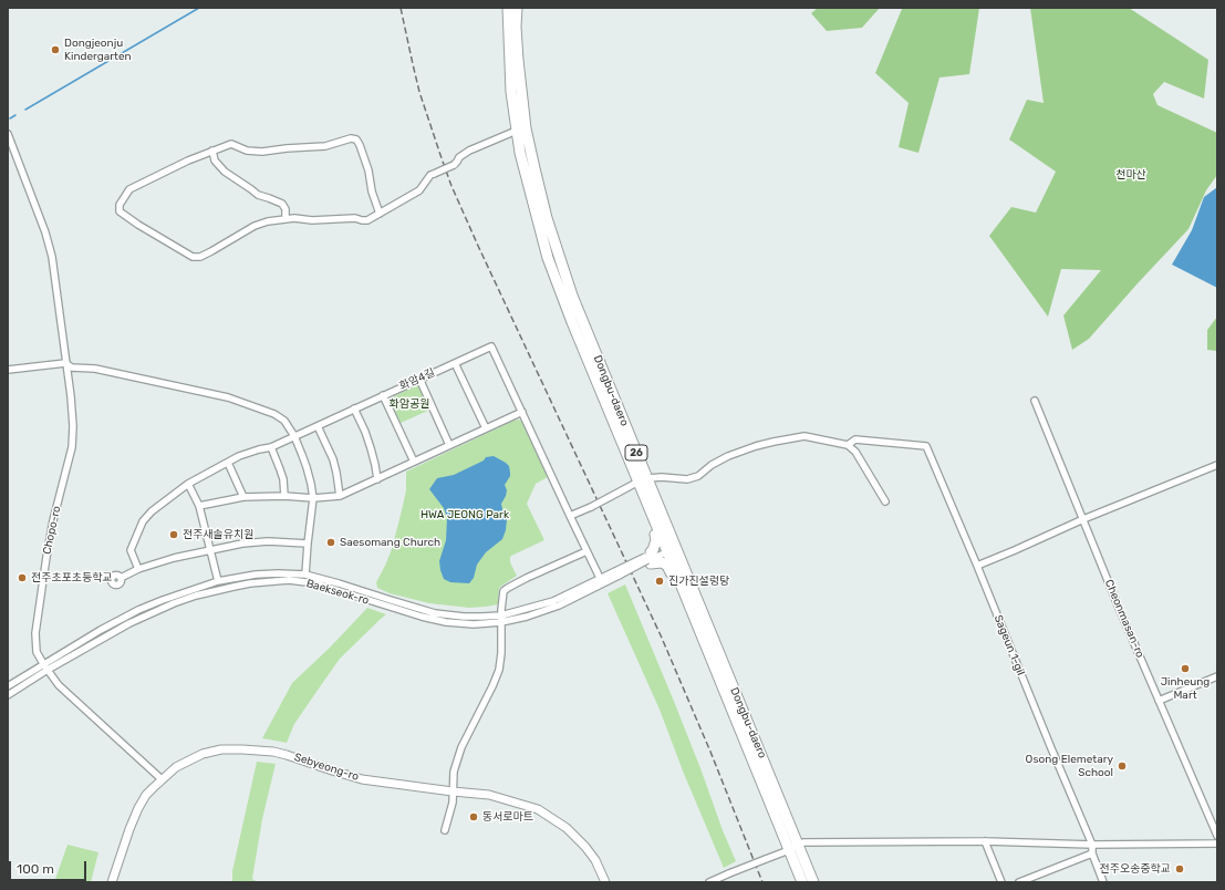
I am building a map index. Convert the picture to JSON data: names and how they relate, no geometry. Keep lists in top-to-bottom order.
{
  "streets": {
    "main road": ["Dongbu-daero", "26"],
    "street": [
      "화암4길",
      "Chopo-ro",
      "Baekseok-ro",
      "Cheonmasan-ro",
      "Sageun 1-gil",
      "Sebyeong-ro"
    ]
  },
  "crossings": [
    ["화암4길", "Baekseok-ro"],
    ["Dongbu-daero", "Baekseok-ro"],
    ["Chopo-ro", "Baekseok-ro"],
    ["Chopo-ro", "Sebyeong-ro"]
  ],
  "parks": ["천마산", "화암공원", "HWA JEONG Park"],
  "places": [
    "Dongjeonju Kindergarten",
    "전주새솔유치원",
    "Saesomang Church",
    "전주초포초등학교",
    "진가진설렁탕",
    "Jinheung Mart",
    "Osong Elemetary School",
    "동서로마트",
    "전주오송중학교"
  ],
  "scale_bar": "100 m"
}
